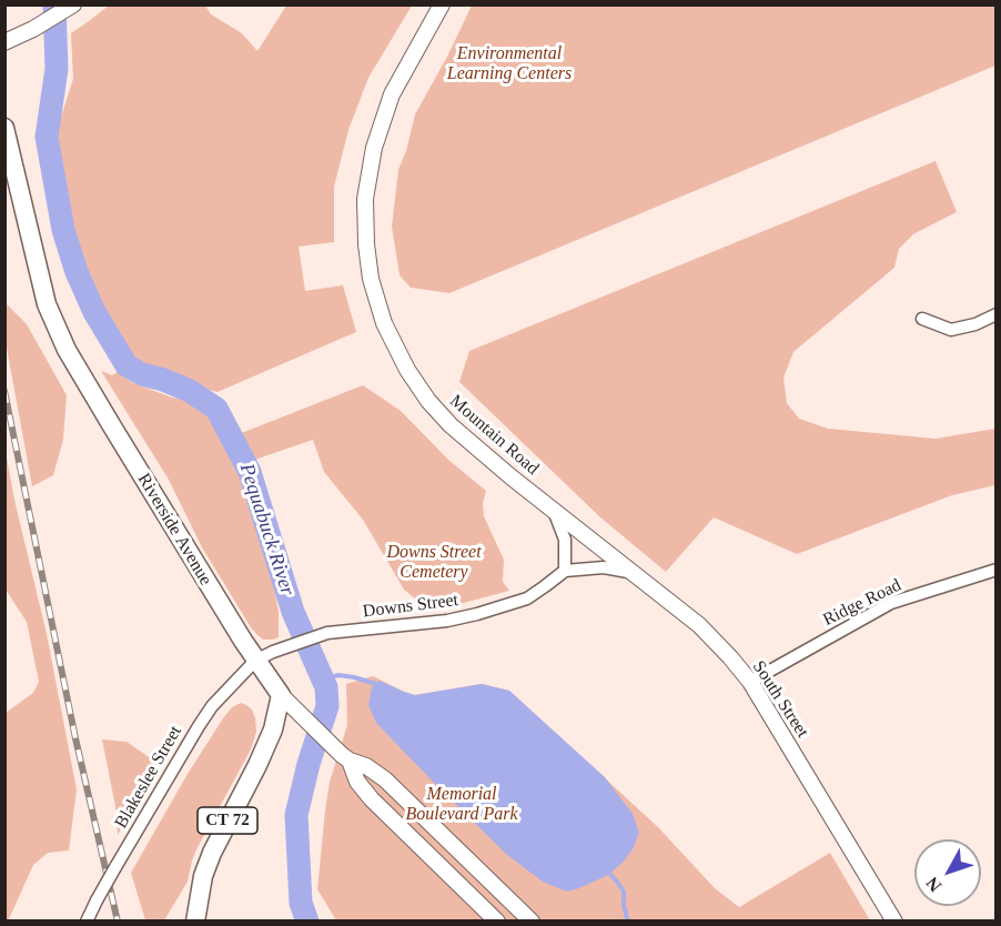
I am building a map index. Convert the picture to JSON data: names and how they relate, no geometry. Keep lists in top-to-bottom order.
{
  "streets": {
    "highway": ["Riverside Avenue", "CT 72"],
    "main road": ["Mountain Road", "South Street"],
    "street": ["Ridge Road", "Downs Street", "Blakeslee Street"]
  },
  "crossings": [
    ["Mountain Road", "South Street"],
    ["Riverside Avenue", "Downs Street"],
    ["Riverside Avenue", "Blakeslee Street"],
    ["Riverside Avenue", "CT 72"],
    ["Ridge Road", "South Street"],
    ["Downs Street", "Blakeslee Street"]
  ],
  "water": ["Pequabuck River"],
  "parks": ["Environmental Learning Centers", "Downs Street Cemetery", "Memorial Boulevard Park"],
  "north": "bottom left"
}
